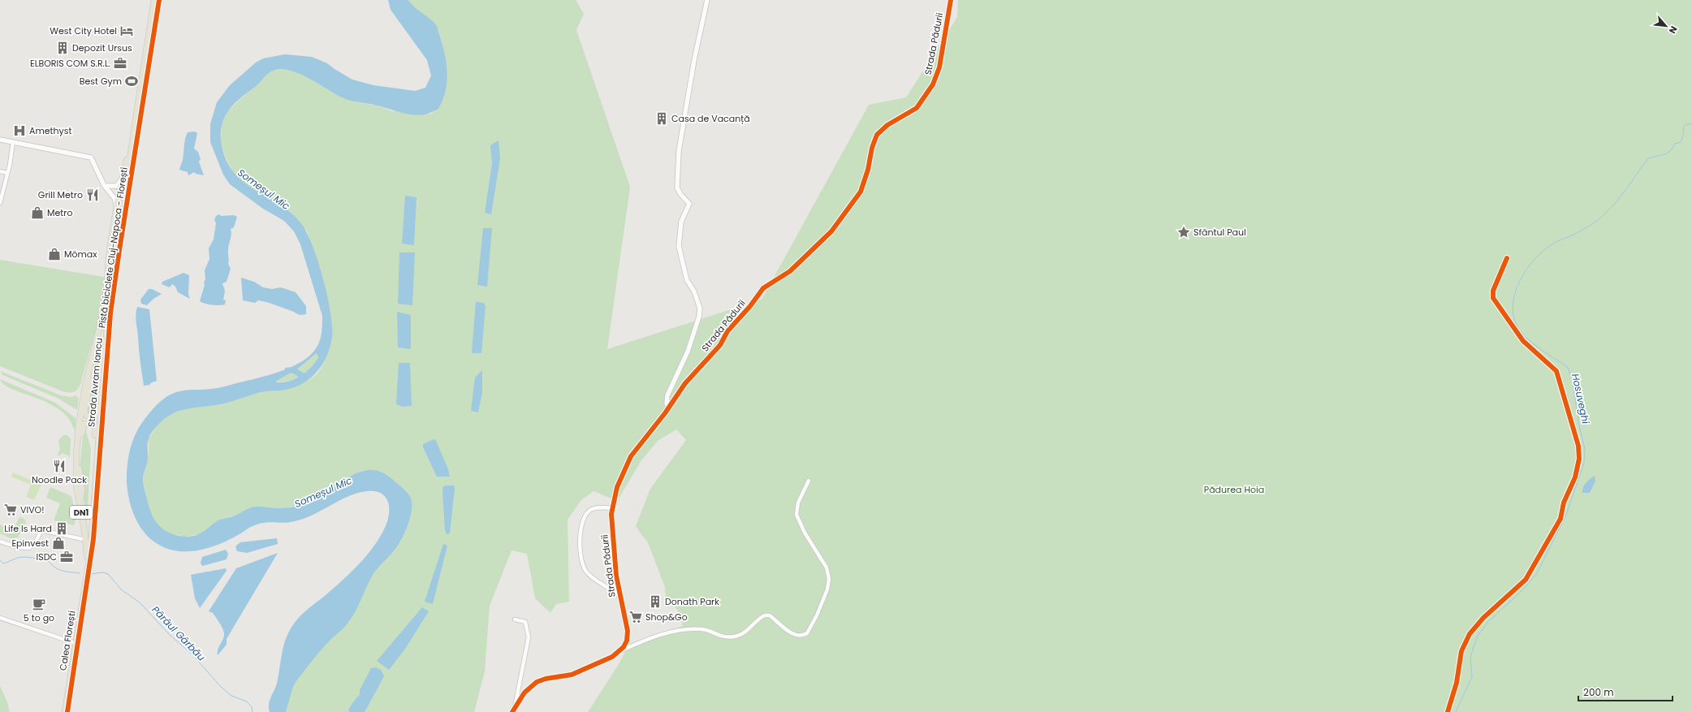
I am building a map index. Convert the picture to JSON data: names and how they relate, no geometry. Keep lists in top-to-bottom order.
{
  "streets": {
    "main road": ["Strada Avram Iancu", "DN1", "Calea Florești"],
    "street": ["Strada Pădurii"],
    "cycle path": ["Pistă biciclete Cluj-Napoca - Florești"]
  },
  "crossings": [
    ["Strada Avram Iancu", "Calea Florești"]
  ],
  "water": ["Someșul Mic", "Hosuveghi", "Pârâul Gârbău"],
  "parks": ["Pădurea Hoia"],
  "places": {
    "hotel": ["West City Hotel"],
    "building": [
      "Depozit Ursus",
      "Casa de Vacanță",
      "Life Is Hard",
      "Donath Park"
    ],
    "office": ["ELBORIS COM S.R.L.", "ISDC"],
    "sports": ["Best Gym"],
    "hospital": ["Amethyst"],
    "restaurant": ["Grill Metro", "Noodle Pack"],
    "shop": ["Metro", "Mömax", "Epinvest"],
    "place": ["Sfântul Paul"],
    "supermarket": ["VIVO!", "Shop&Go"],
    "cafe": ["5 to go"]
  },
  "scale_bar": "200 m",
  "north": "bottom right"
}
